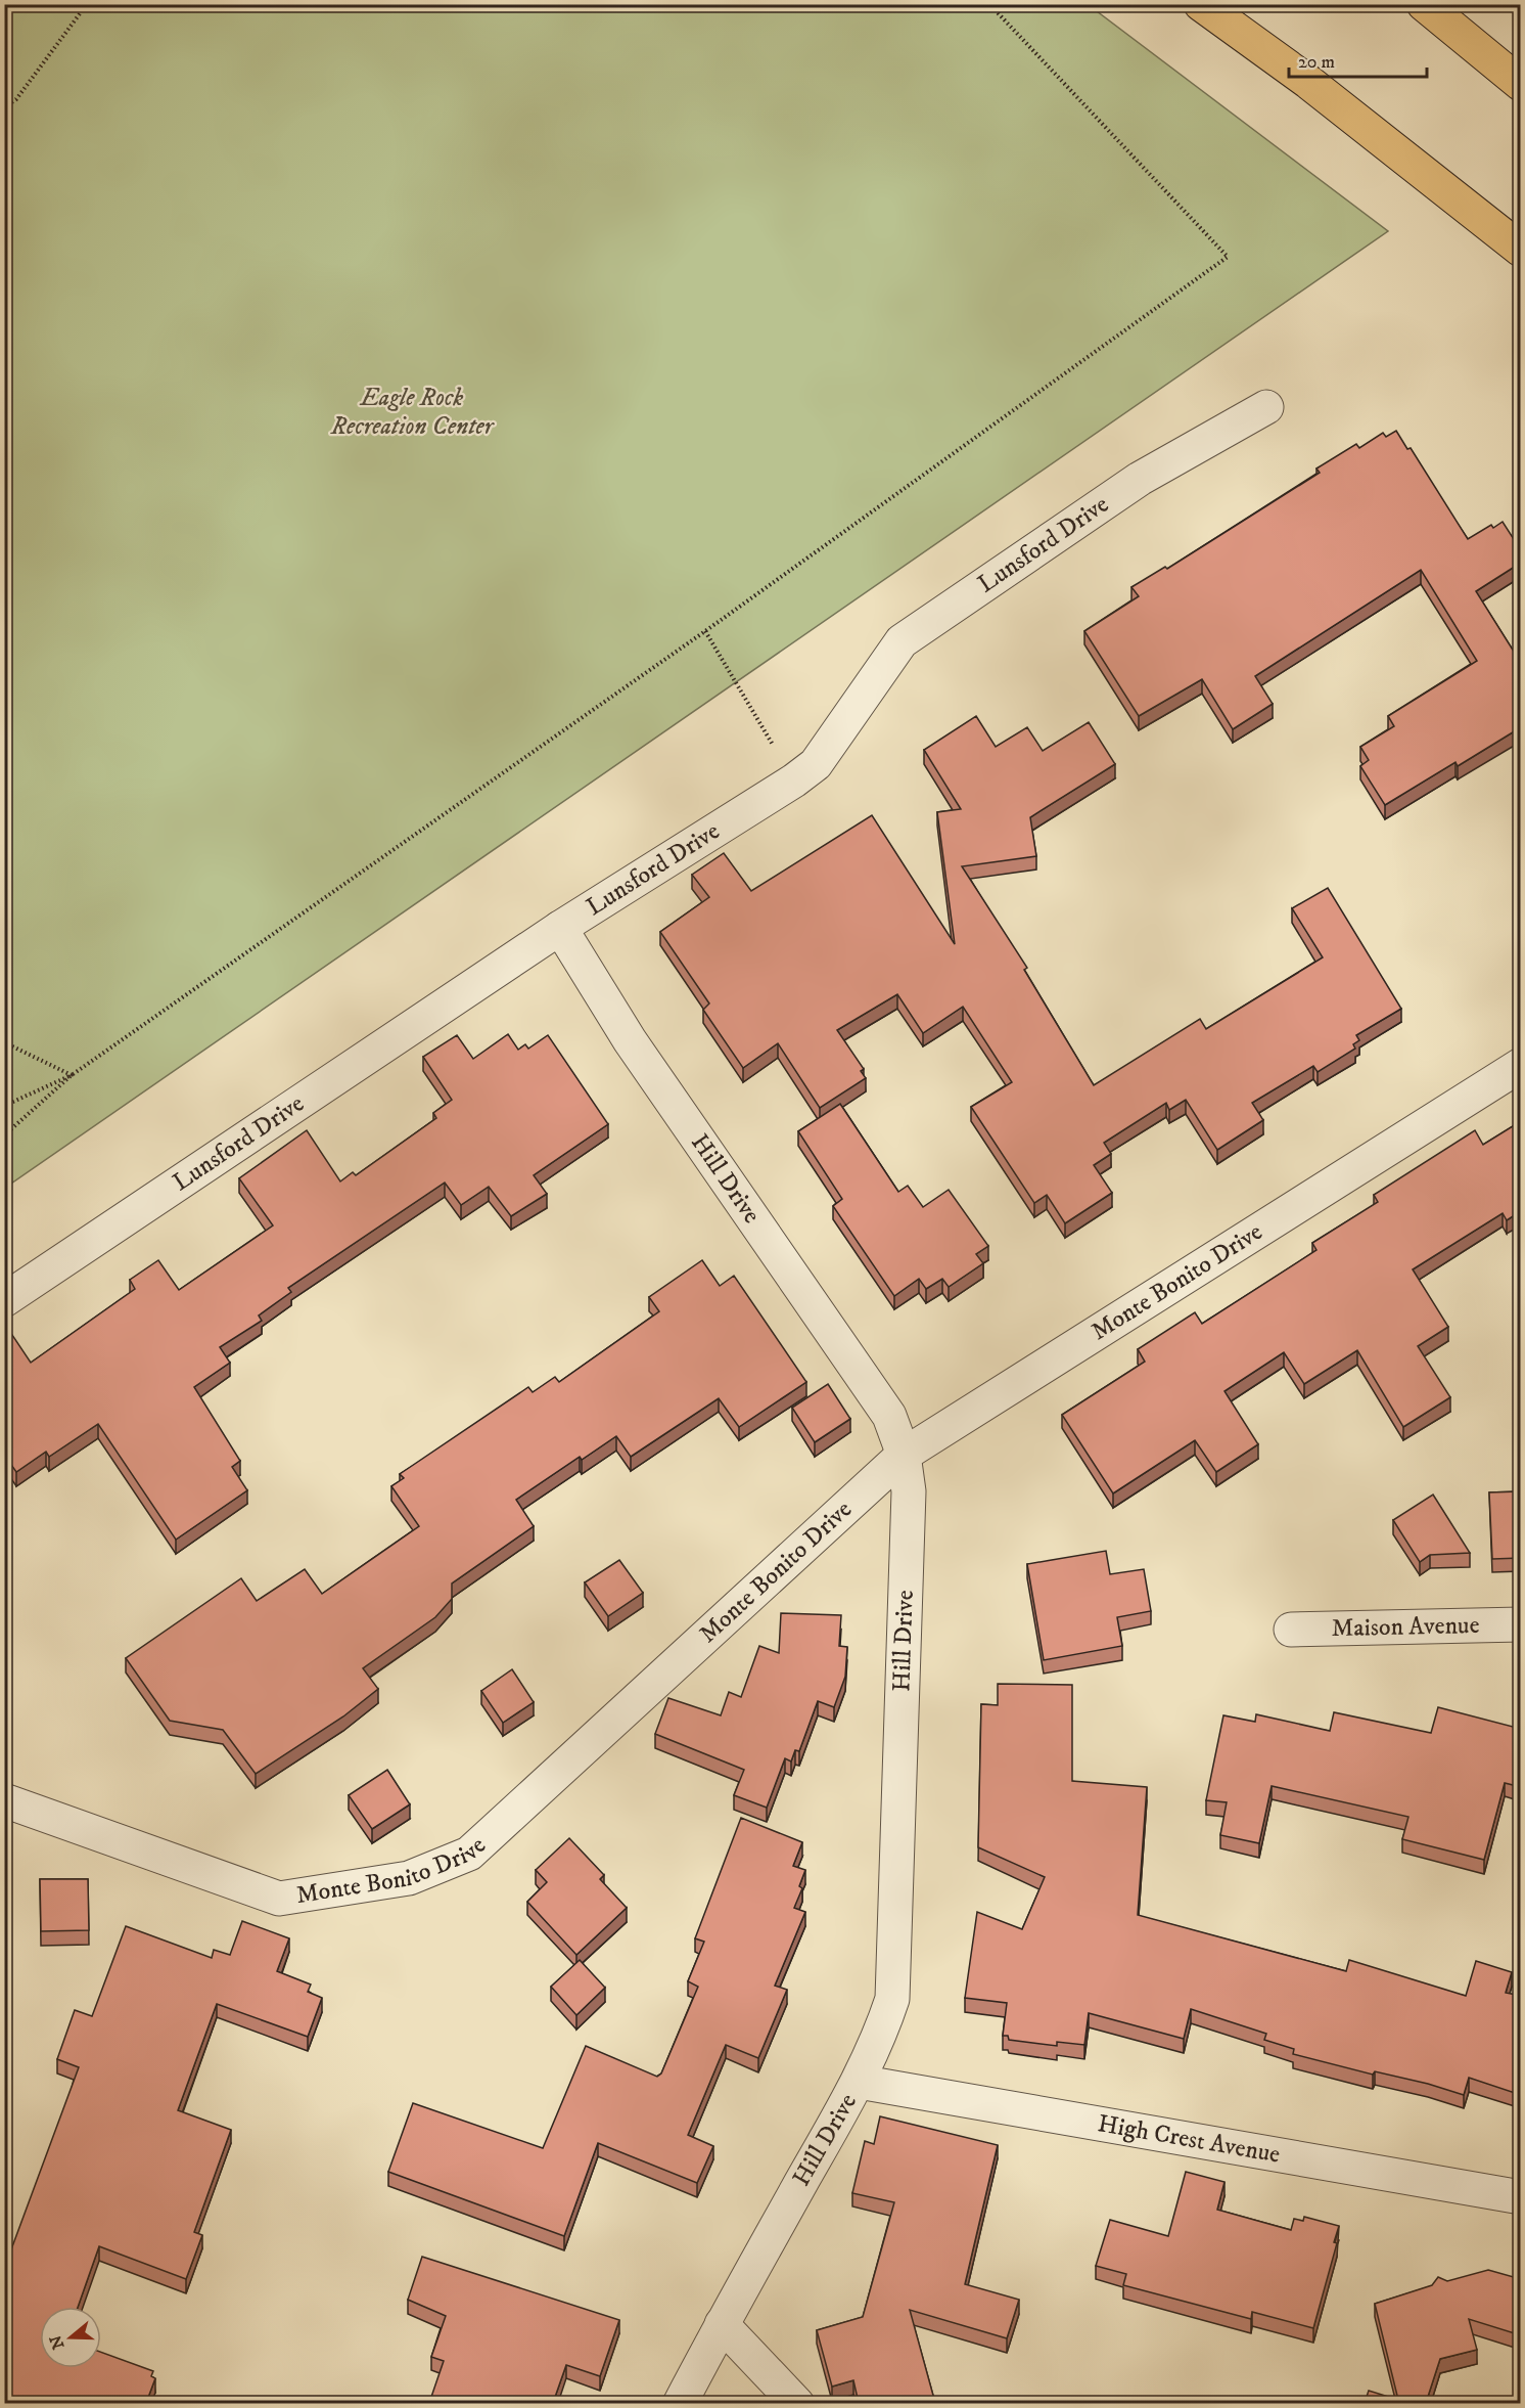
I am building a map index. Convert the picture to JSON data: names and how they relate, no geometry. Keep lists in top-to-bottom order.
{
  "streets": {
    "street": [
      "Lunsford Drive",
      "Hill Drive",
      "Monte Bonito Drive",
      "Maison Avenue",
      "High Crest Avenue"
    ]
  },
  "crossings": [
    ["Lunsford Drive", "Hill Drive"],
    ["Hill Drive", "Monte Bonito Drive"],
    ["Hill Drive", "High Crest Avenue"]
  ],
  "parks": ["Eagle Rock Recreation Center"],
  "scale_bar": "20 m",
  "north": "left"
}
